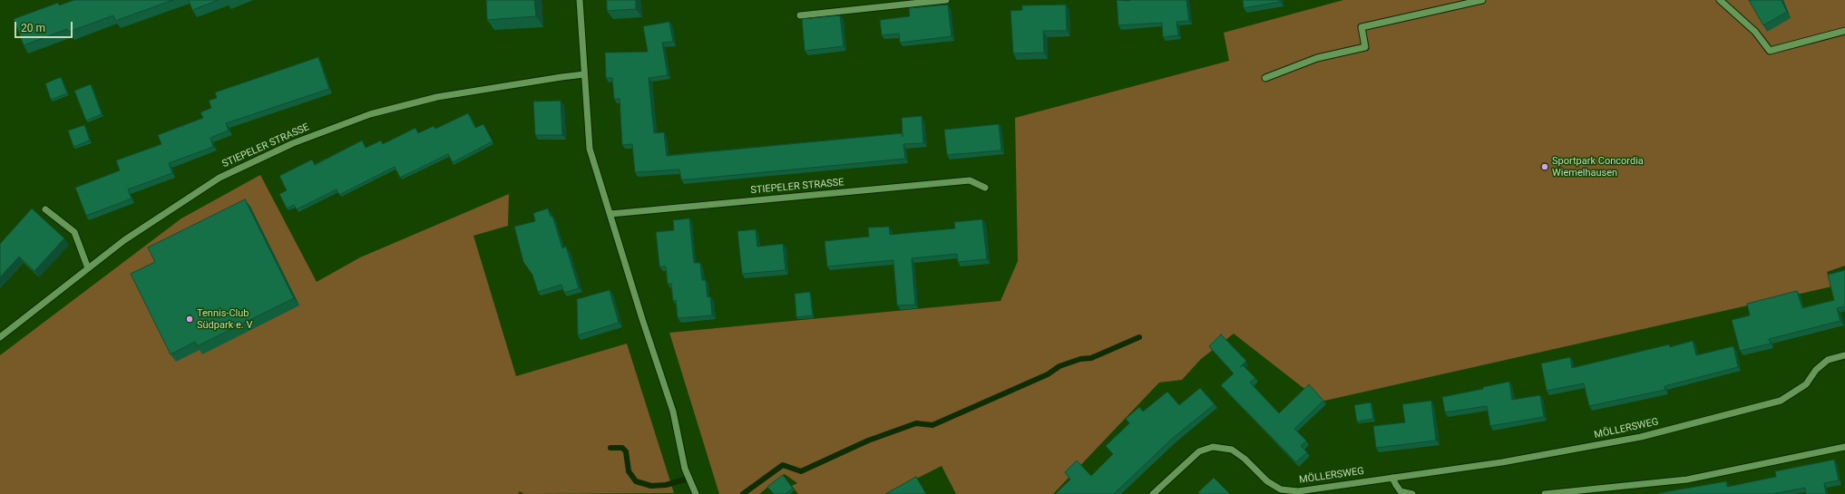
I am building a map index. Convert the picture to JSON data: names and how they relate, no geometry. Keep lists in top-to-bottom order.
{
  "streets": {
    "street": ["STIEPELER STRASSE", "MÖLLERSWEG"]
  },
  "places": ["Sportpark Concordia Wiemelhausen", "Tennis-Club Südpark e. V"],
  "scale_bar": "20 m"
}
